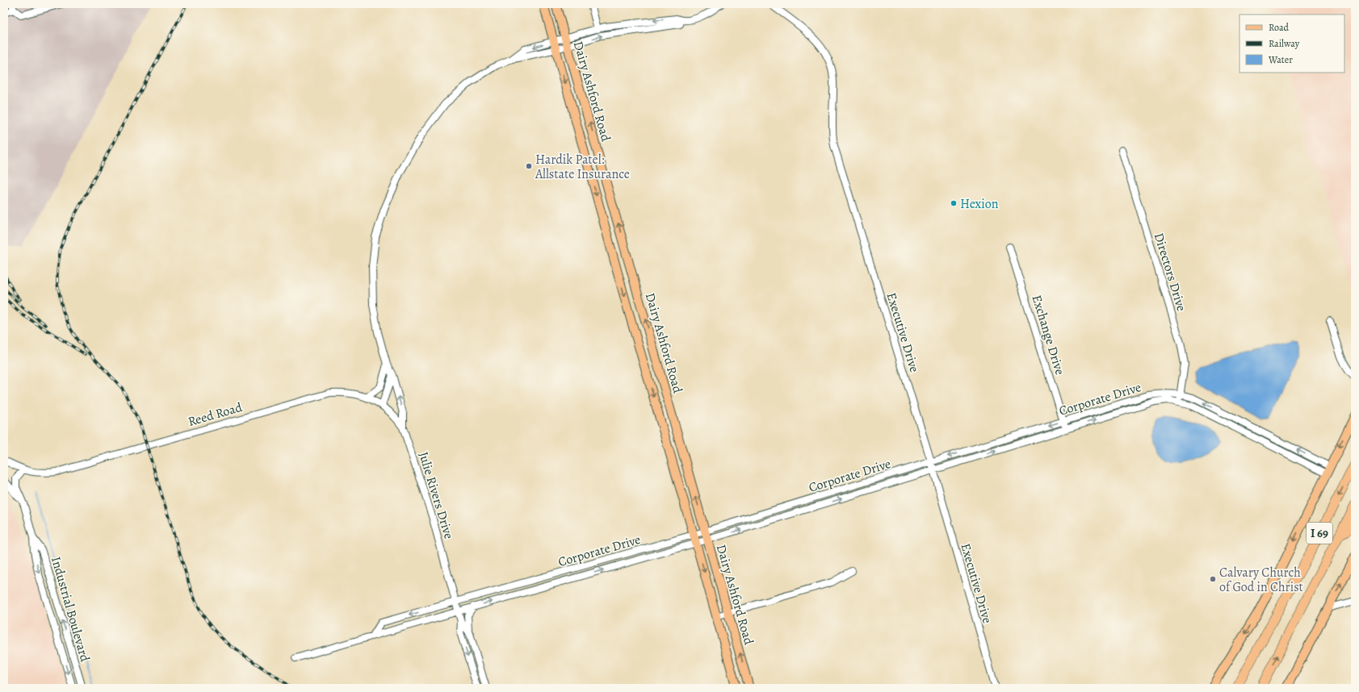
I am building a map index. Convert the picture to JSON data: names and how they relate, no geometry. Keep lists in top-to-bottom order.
{
  "streets": {
    "highway": ["I 69"],
    "main road": ["Dairy Ashford Road"],
    "street": [
      "Directors Drive",
      "Executive Drive",
      "Exchange Drive",
      "Corporate Drive",
      "Reed Road",
      "Julie Rivers Drive",
      "Industrial Boulevard"
    ]
  },
  "crossings": [
    ["Dairy Ashford Road", "Corporate Drive"],
    ["Dairy Ashford Road", "Julie Rivers Drive"],
    ["Directors Drive", "Corporate Drive"],
    ["Executive Drive", "Corporate Drive"],
    ["Exchange Drive", "Corporate Drive"],
    ["Corporate Drive", "Julie Rivers Drive"],
    ["Reed Road", "Julie Rivers Drive"],
    ["Reed Road", "Industrial Boulevard"]
  ],
  "places": ["Hardik Patel: Allstate Insurance", "Hexion", "Calvary Church of God in Christ"],
  "legend": ["Road", "Railway", "Water"]
}
